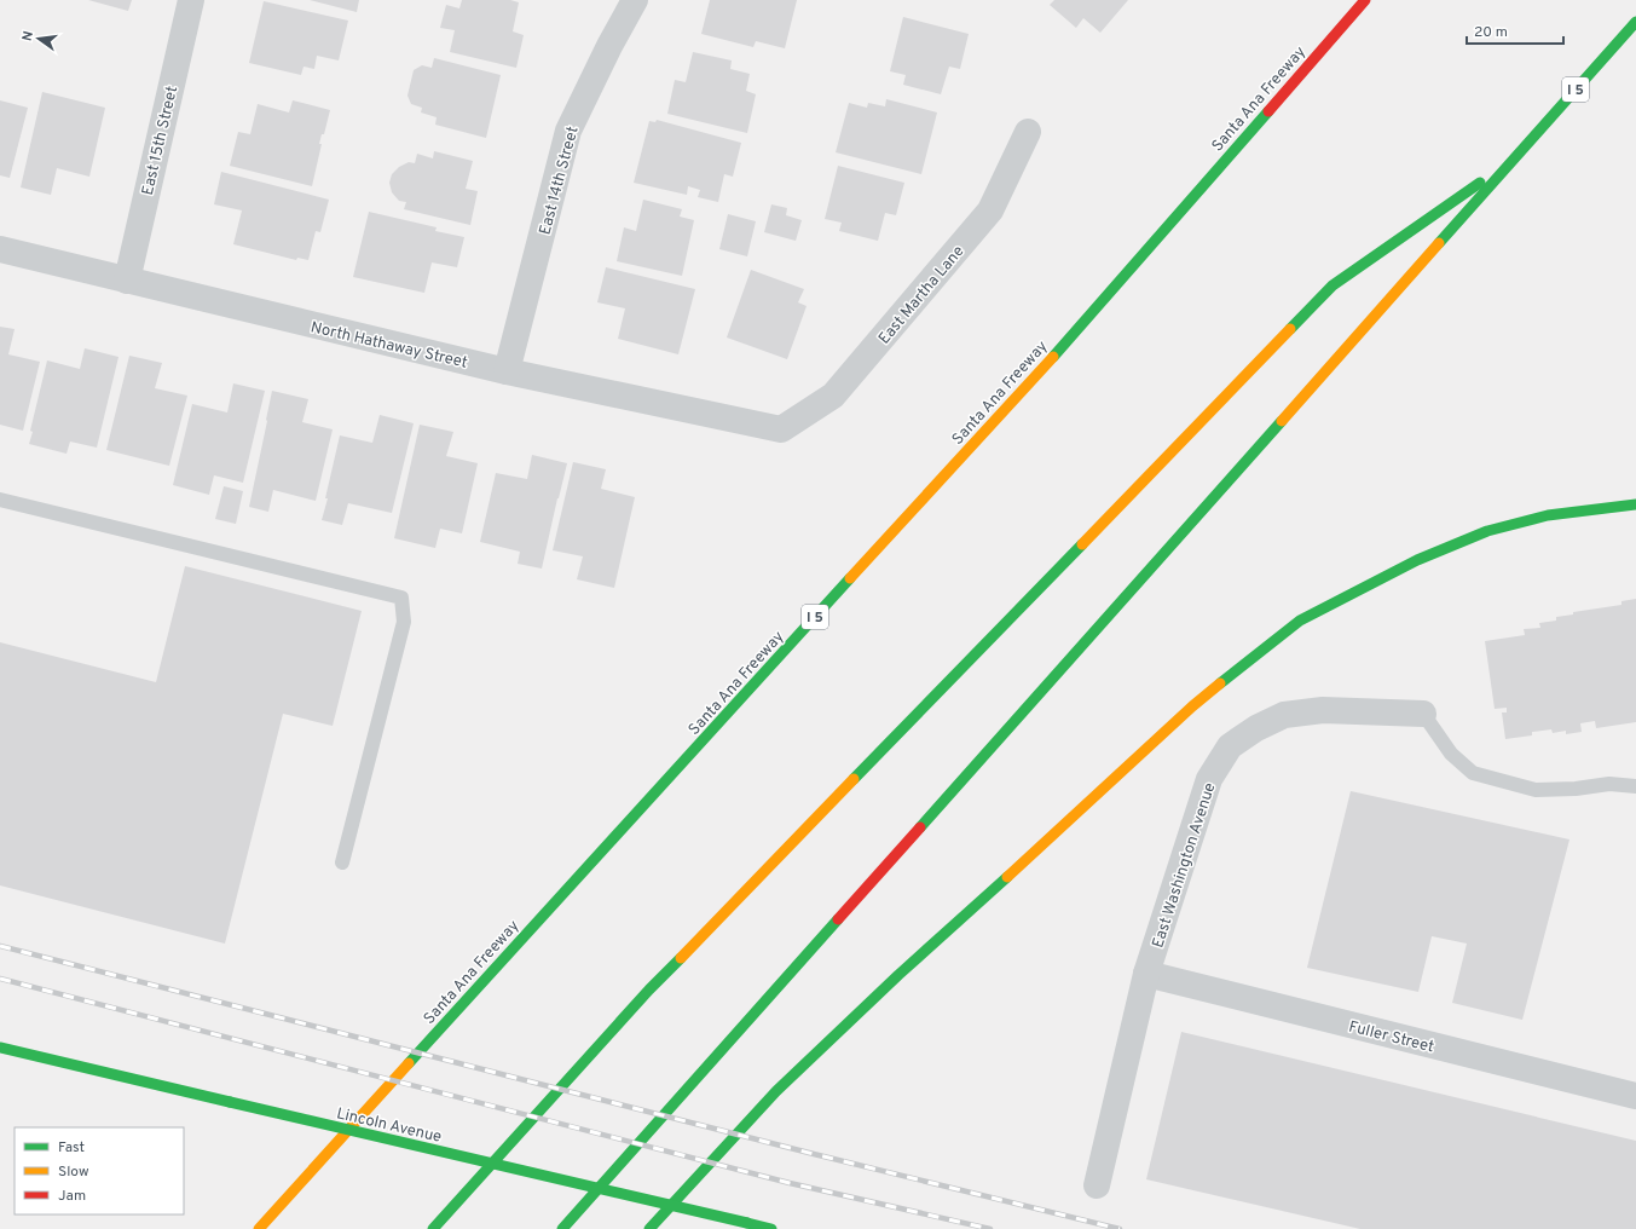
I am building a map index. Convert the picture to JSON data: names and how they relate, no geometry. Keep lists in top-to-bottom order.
{
  "streets": {
    "main road": ["I 5", "Santa Ana Freeway", "Lincoln Avenue"],
    "street": [
      "East 15th Street",
      "East 14th Street",
      "East Martha Lane",
      "North Hathaway Street",
      "East Washington Avenue",
      "Fuller Street"
    ]
  },
  "crossings": [
    ["East 15th Street", "North Hathaway Street"],
    ["East 14th Street", "North Hathaway Street"],
    ["East Martha Lane", "North Hathaway Street"],
    ["East Washington Avenue", "Fuller Street"]
  ],
  "legend": ["Fast", "Slow", "Jam"],
  "scale_bar": "20 m",
  "north": "left"
}
